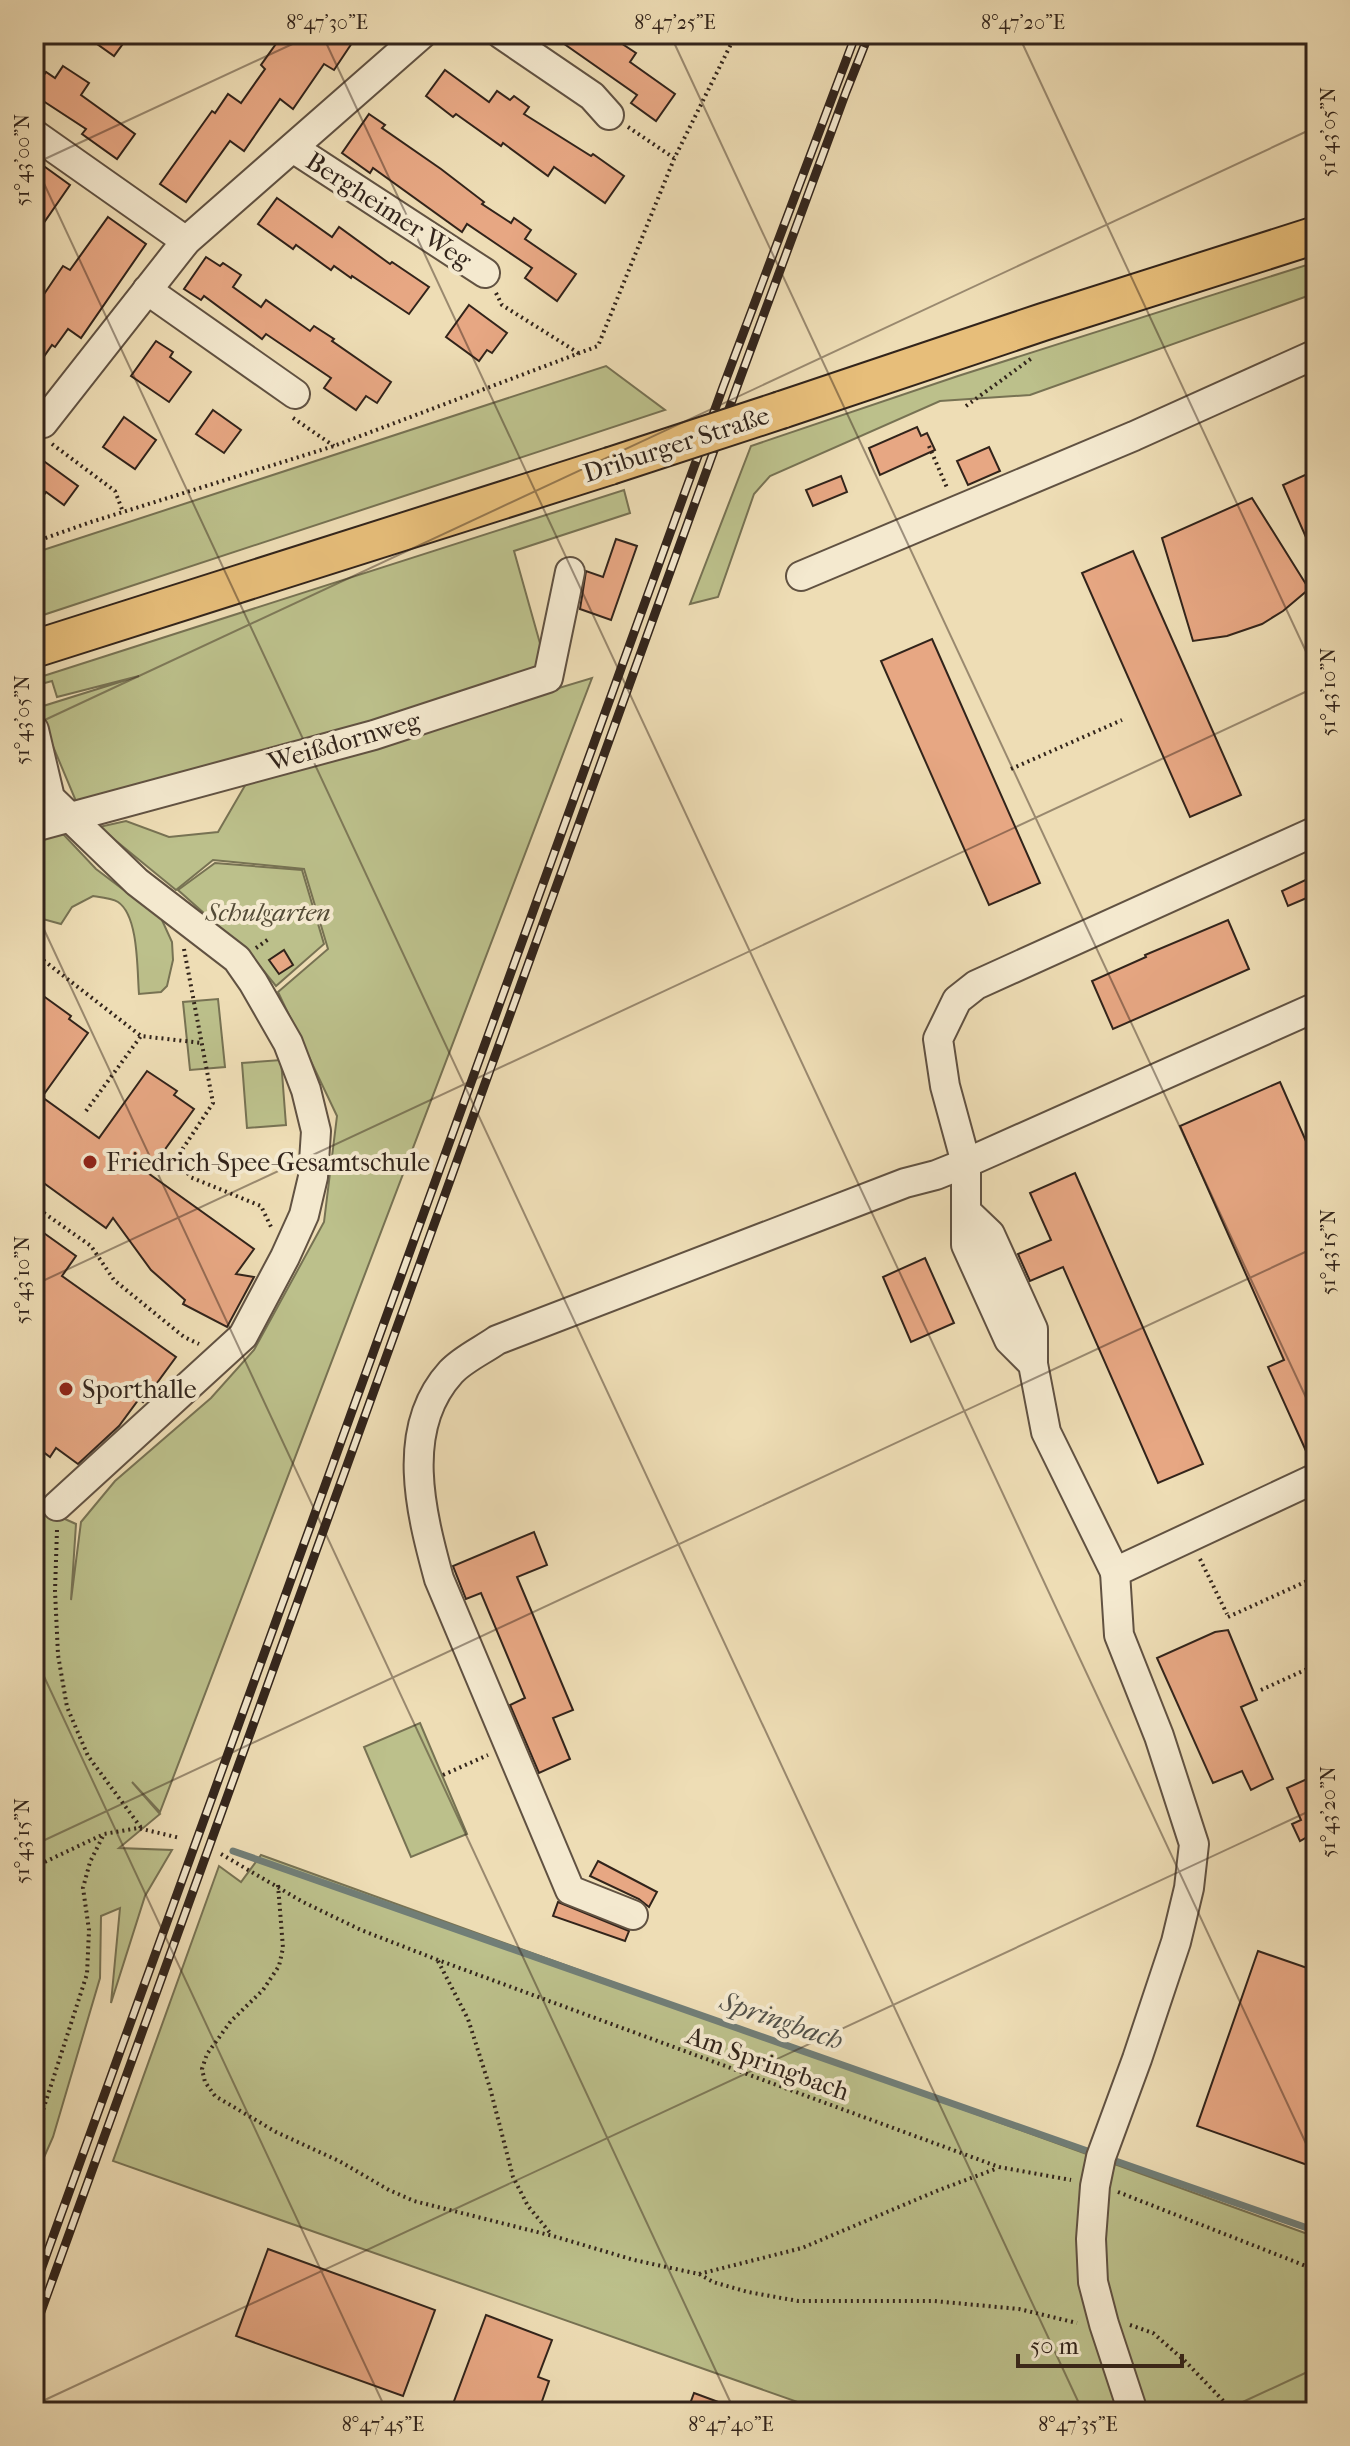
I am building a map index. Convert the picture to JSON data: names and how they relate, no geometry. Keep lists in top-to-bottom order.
{
  "streets": {
    "main road": ["Driburger Straße"],
    "street": ["Bergheimer Weg", "Weißdornweg"],
    "path": ["Am Springbach"]
  },
  "water": ["Springbach"],
  "parks": ["Schulgarten"],
  "places": ["Friedrich-Spee-Gesamtschule", "Sporthalle"],
  "scale_bar": "50 m",
  "coordinates": [
    "8°47'30\"E",
    "8°47'25\"E",
    "8°47'20\"E",
    "51°43'05\"N",
    "51°43'00\"N",
    "51°43'10\"N",
    "51°43'15\"N",
    "51°43'20\"N",
    "8°47'45\"E",
    "8°47'40\"E",
    "8°47'35\"E"
  ]
}
